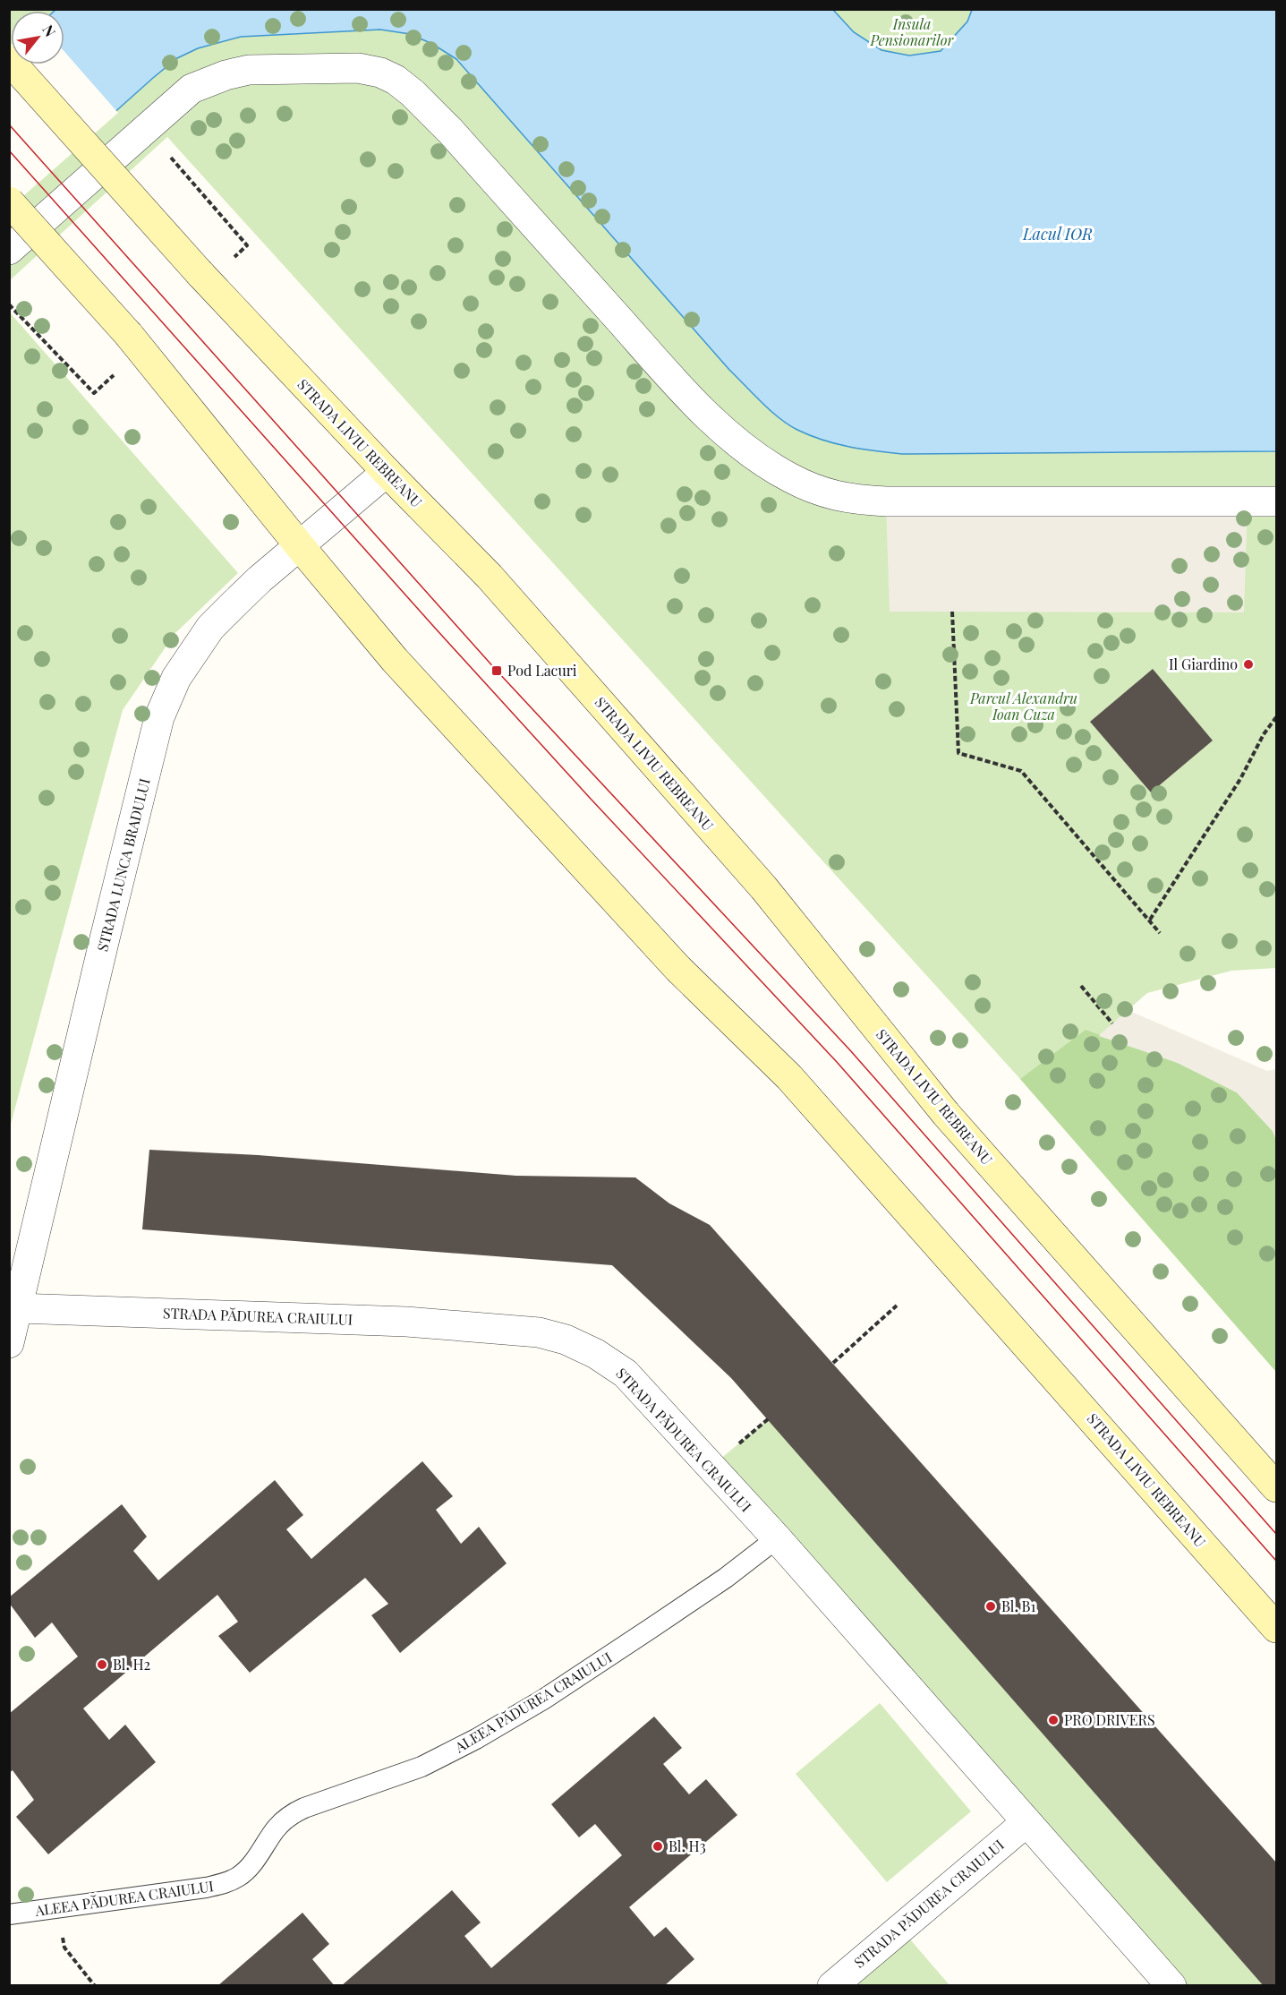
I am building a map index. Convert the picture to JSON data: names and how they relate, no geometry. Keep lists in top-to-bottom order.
{
  "streets": {
    "main road": ["STRADA LIVIU REBREANU"],
    "street": ["STRADA LUNCA BRADULUI", "STRADA PĂDUREA CRAIULUI"],
    "lane": ["ALEEA PĂDUREA CRAIULUI"]
  },
  "crossings": [
    ["STRADA LIVIU REBREANU", "STRADA LUNCA BRADULUI"],
    ["STRADA LUNCA BRADULUI", "STRADA PĂDUREA CRAIULUI"],
    ["STRADA PĂDUREA CRAIULUI", "ALEEA PĂDUREA CRAIULUI"]
  ],
  "water": ["Lacul IOR"],
  "parks": ["Insula Pensionarilor", "Parcul Alexandru Ioan Cuza"],
  "places": {
    "other": [
      "Il Giardino",
      "Bl. B1",
      "Bl. H2",
      "PRO DRIVERS",
      "Bl. H3"
    ],
    "transit": ["Pod Lacuri"]
  },
  "north": "top right"
}
